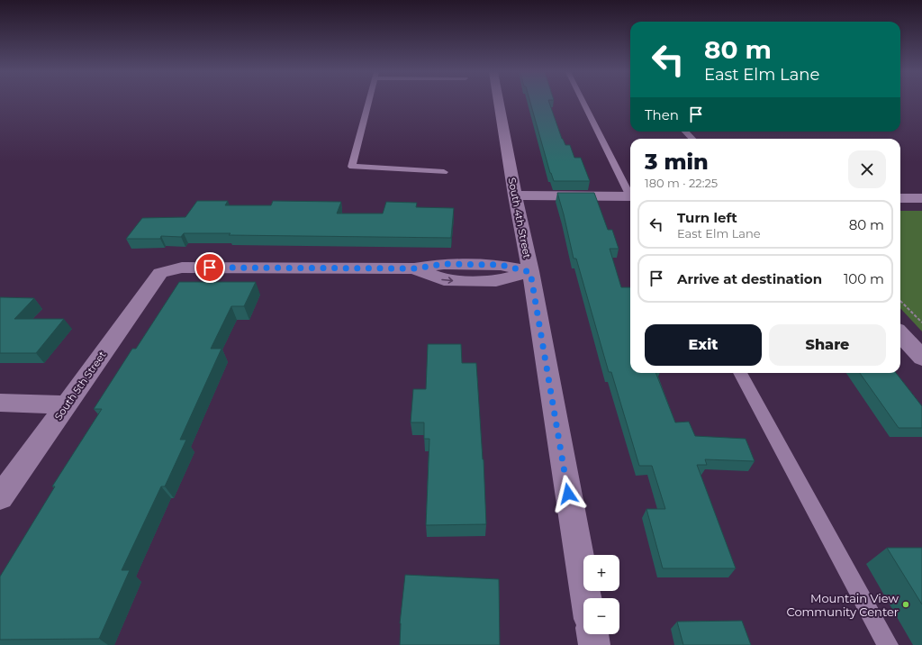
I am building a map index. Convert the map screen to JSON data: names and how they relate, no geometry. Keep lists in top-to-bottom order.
{
  "streets": {
    "street": ["South 4th Street", "South 5th Street"]
  },
  "crossings": [
    ["South 4th Street", "South 5th Street"]
  ],
  "places": ["Mountain View Community Center"],
  "page": {
    "turn": ["80 m", "East Elm Lane"],
    "then": "Then",
    "heading": ["3 min", "180 m · 22:25"],
    "list": [
      {
        "name": "Turn left",
        "note": "East Elm Lane",
        "value": "80 m"
      },
      {
        "name": "Arrive at destination",
        "value": "100 m"
      }
    ],
    "buttons": ["Exit", "Share"],
    "map_buttons": ["+", "−"]
  }
}
